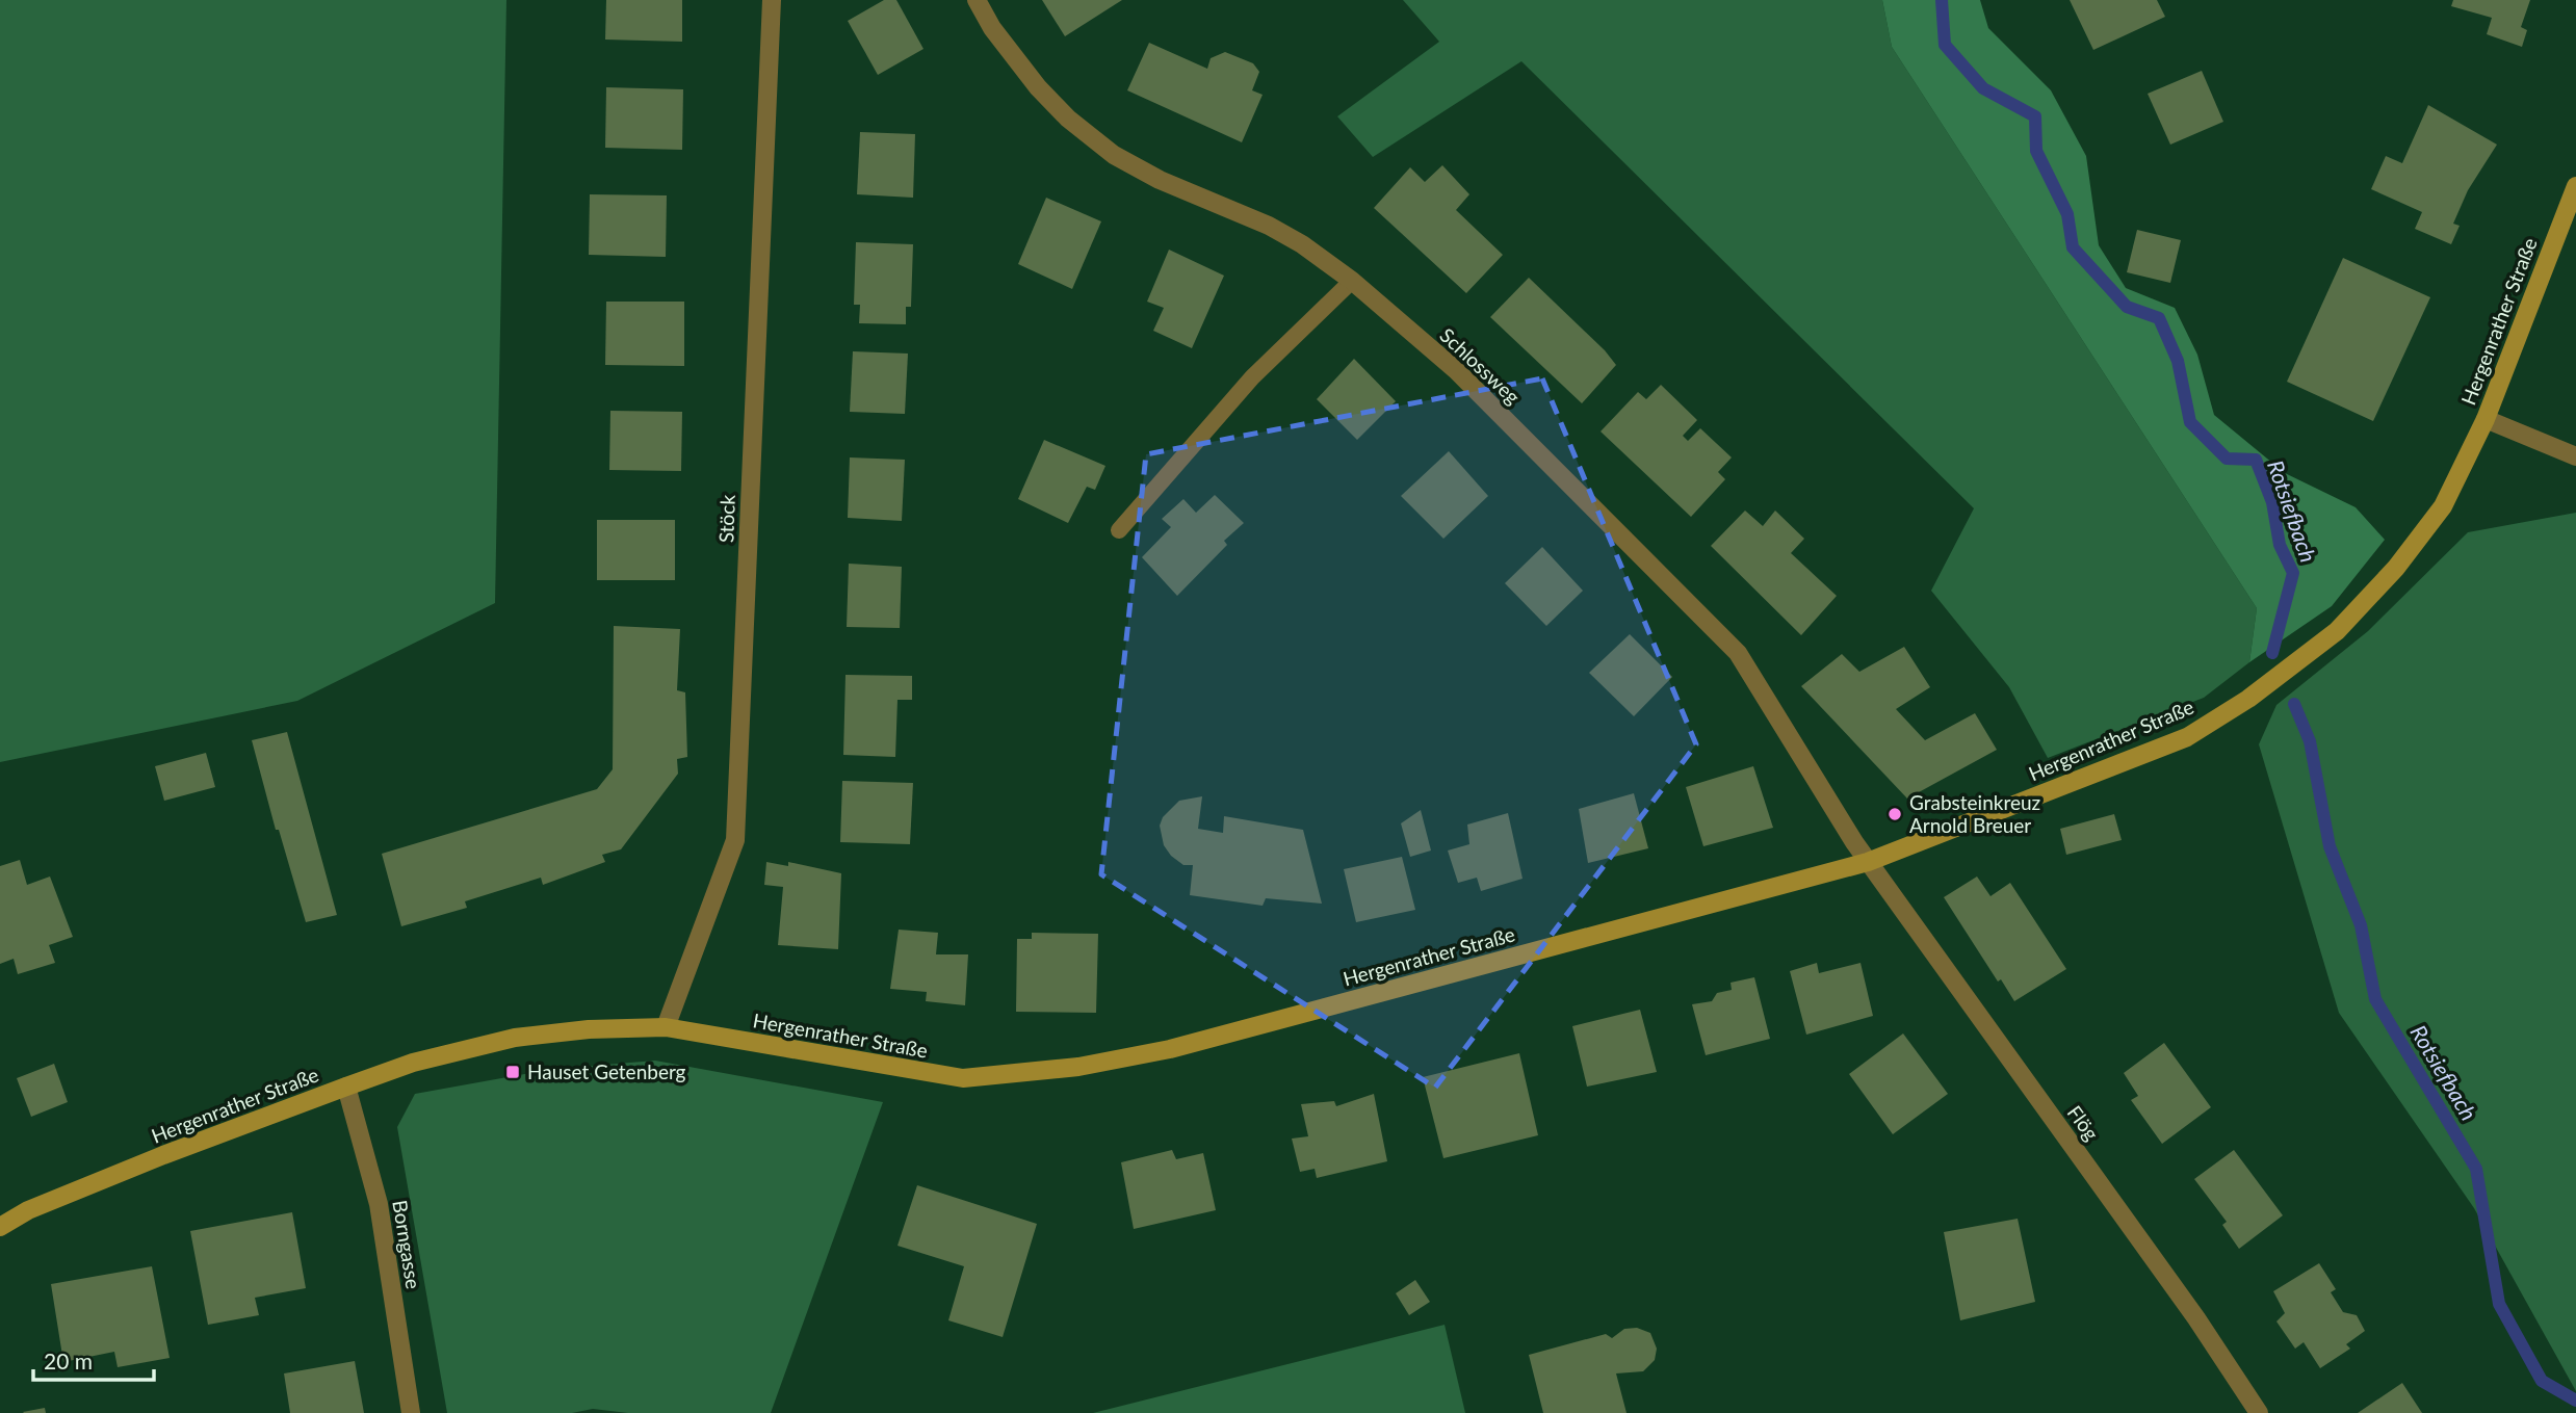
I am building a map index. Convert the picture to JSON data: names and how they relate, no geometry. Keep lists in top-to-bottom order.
{
  "streets": {
    "street": [
      "Hergenrather Straße",
      "Schlossweg",
      "Stöck",
      "Flög",
      "Borngasse"
    ]
  },
  "crossings": [
    ["Hergenrather Straße", "Schlossweg"],
    ["Hergenrather Straße", "Stöck"],
    ["Hergenrather Straße", "Flög"],
    ["Hergenrather Straße", "Borngasse"],
    ["Schlossweg", "Flög"]
  ],
  "water": ["Rotsiefbach"],
  "places": {
    "other": ["Grabsteinkreuz Arnold Breuer"],
    "transit": ["Hauset Getenberg"]
  },
  "scale_bar": "20 m"
}
